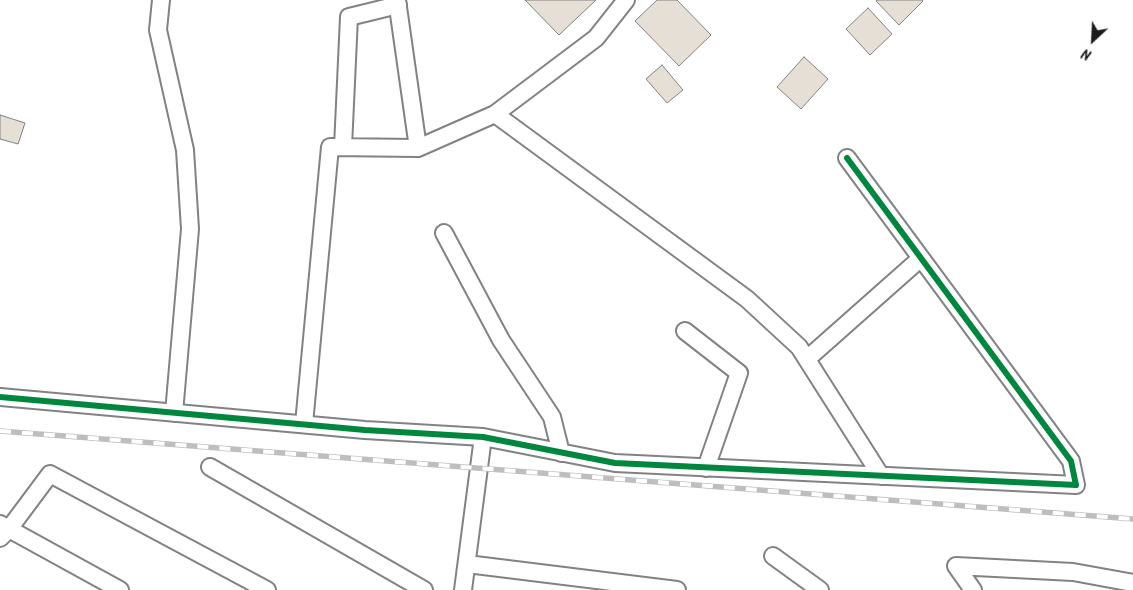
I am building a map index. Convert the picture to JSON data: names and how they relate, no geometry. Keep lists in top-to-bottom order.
{
  "north": "bottom left"
}
